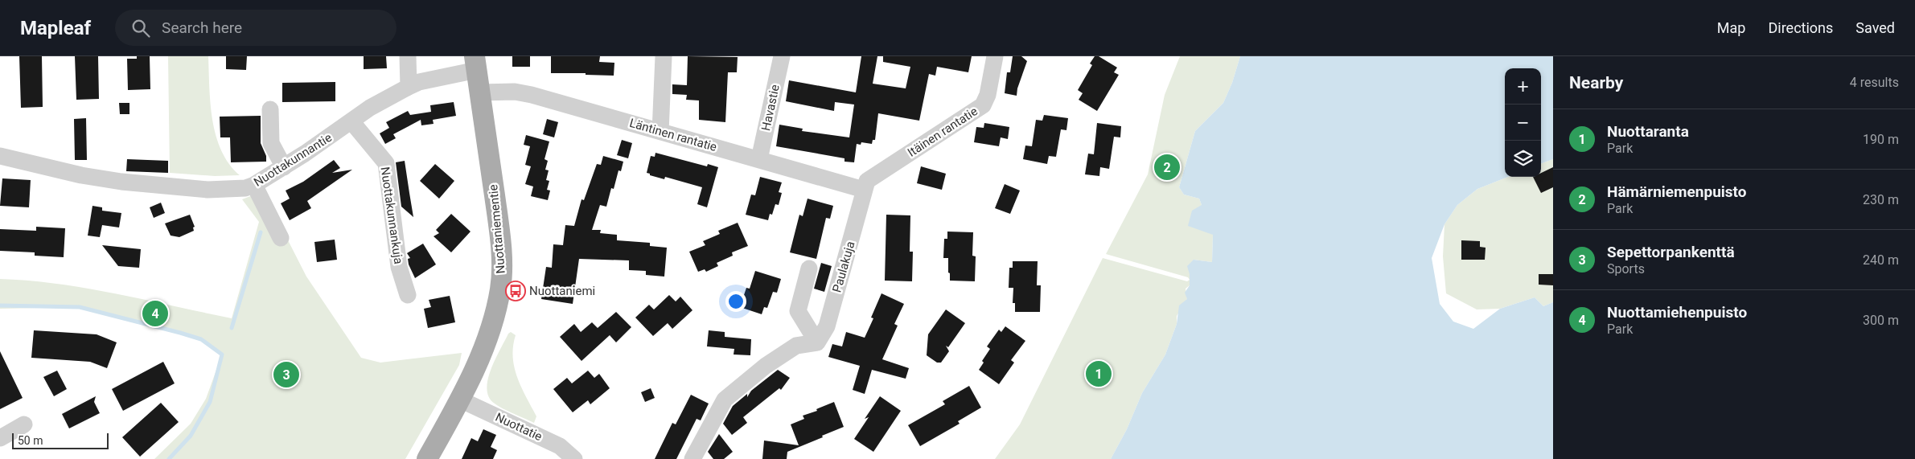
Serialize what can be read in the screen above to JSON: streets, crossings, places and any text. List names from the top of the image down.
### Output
{
  "streets": {
    "main road": ["Nuottaniementie"],
    "street": [
      "Havastie",
      "Itäinen rantatie",
      "Läntinen rantatie",
      "Nuottakunnantie",
      "Nuottakunnankuja",
      "Paulakuja",
      "Nuottatie"
    ]
  },
  "crossings": [
    ["Havastie", "Läntinen rantatie"],
    ["Itäinen rantatie", "Läntinen rantatie"],
    ["Itäinen rantatie", "Paulakuja"],
    ["Läntinen rantatie", "Nuottaniementie"],
    ["Läntinen rantatie", "Paulakuja"],
    ["Nuottakunnantie", "Nuottakunnankuja"],
    ["Nuottakunnantie", "Nuottaniementie"],
    ["Nuottaniementie", "Nuottatie"]
  ],
  "places": {
    "bus stop": ["Nuottaniemi"]
  },
  "scale_bar": "50 m",
  "page": {
    "header": "Mapleaf",
    "search": "Search here",
    "nav": ["Map", "Directions", "Saved"],
    "heading": ["Nearby", "4 results"],
    "map_buttons": ["+", "−"],
    "list": [
      {
        "mark": "1",
        "name": "Nuottaranta",
        "note": "Park",
        "value": "190 m"
      },
      {
        "mark": "2",
        "name": "Hämärniemenpuisto",
        "note": "Park",
        "value": "230 m"
      },
      {
        "mark": "3",
        "name": "Sepettorpankenttä",
        "note": "Sports",
        "value": "240 m"
      },
      {
        "mark": "4",
        "name": "Nuottamiehenpuisto",
        "note": "Park",
        "value": "300 m"
      }
    ],
    "pins": [
      "2",
      "4",
      "1",
      "3"
    ],
    "scale": "50 m"
  }
}
